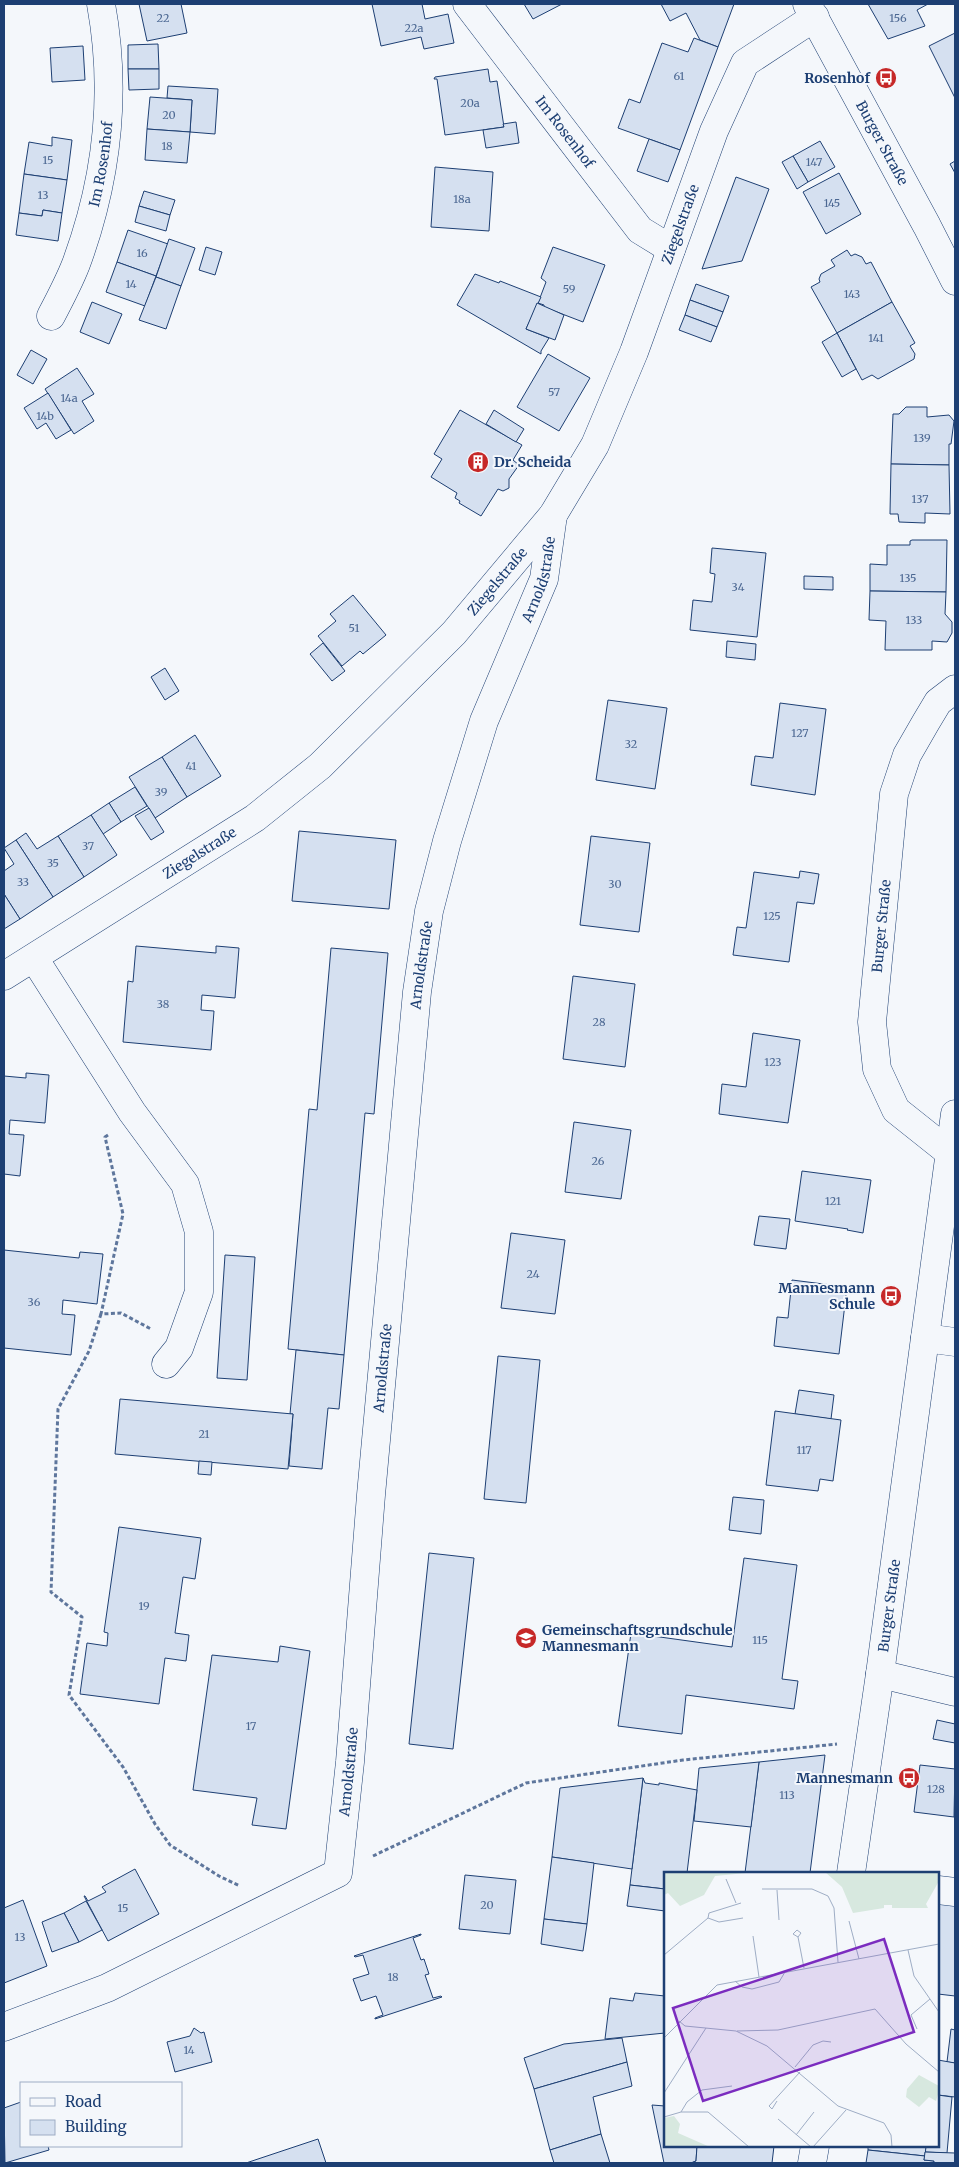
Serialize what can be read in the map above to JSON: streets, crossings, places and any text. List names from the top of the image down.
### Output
{
  "streets": {
    "street": [
      "Im Rosenhof",
      "Burger Straße",
      "Ziegelstraße",
      "Arnoldstraße"
    ]
  },
  "crossings": [
    ["Im Rosenhof", "Ziegelstraße"],
    ["Burger Straße", "Ziegelstraße"],
    ["Ziegelstraße", "Arnoldstraße"]
  ],
  "places": {
    "bus stop": ["Rosenhof", "Mannesmann Schule", "Mannesmann"],
    "building": ["Dr. Scheida"],
    "school or university": ["Gemeinschaftsgrundschule Mannesmann"]
  },
  "house_numbers": [
    "22",
    "156",
    "22a",
    "61",
    "20a",
    "20",
    "18",
    "15",
    "147",
    "13",
    "18a",
    "145",
    "16",
    "14",
    "59",
    "143",
    "141",
    "57",
    "14a",
    "14b",
    "139",
    "137",
    "135",
    "34",
    "133",
    "51",
    "127",
    "32",
    "41",
    "39",
    "37",
    "35",
    "33",
    "30",
    "125",
    "38",
    "28",
    "123",
    "26",
    "121",
    "24",
    "36",
    "21",
    "117",
    "19",
    "115",
    "17",
    "128",
    "113",
    "20",
    "15",
    "13",
    "18",
    "14"
  ],
  "legend": ["Road", "Building"]
}
